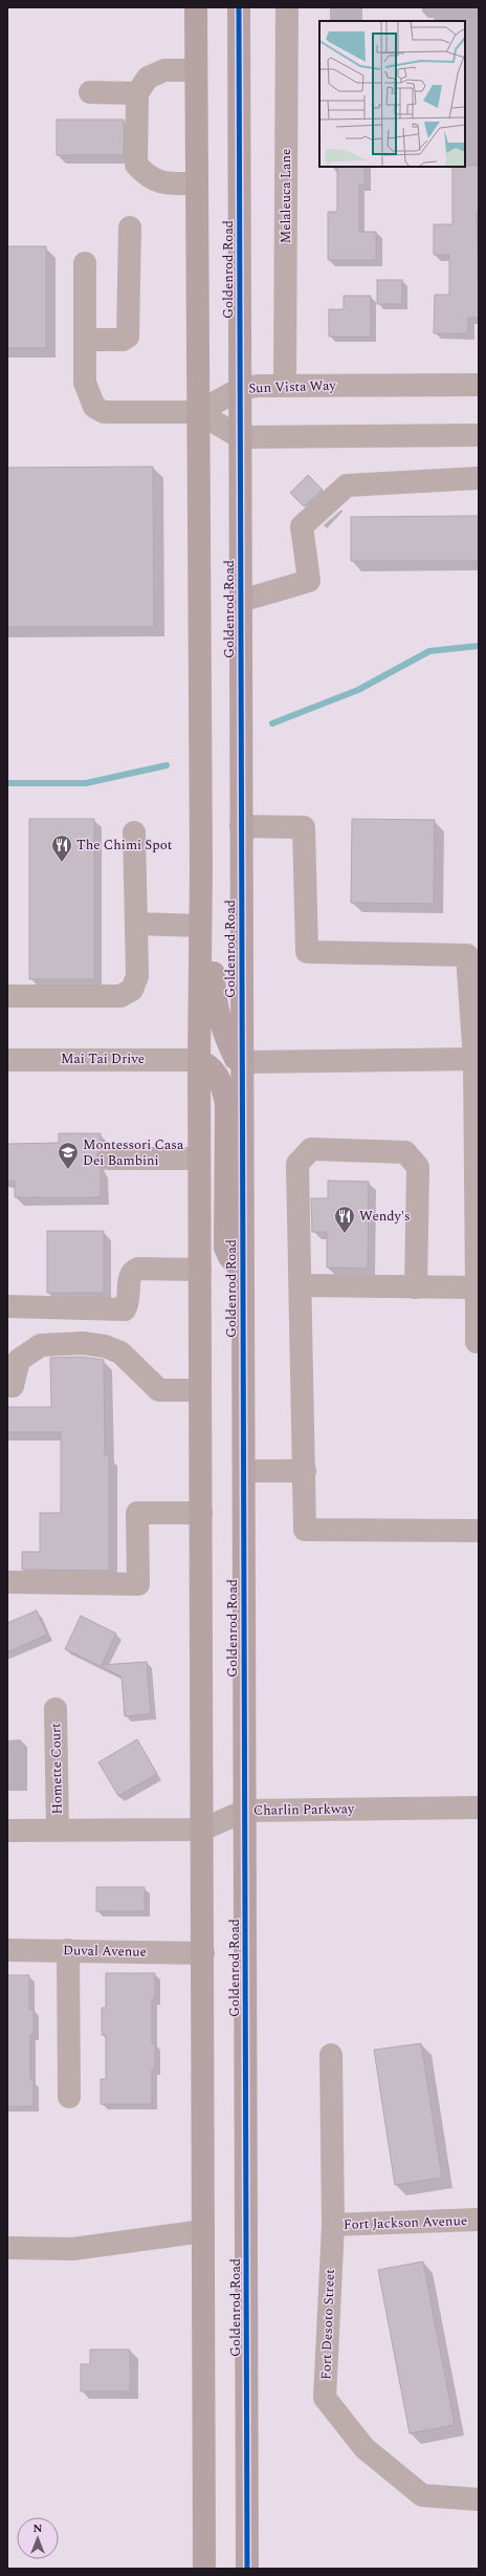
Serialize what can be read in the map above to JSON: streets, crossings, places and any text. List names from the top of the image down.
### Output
{
  "streets": {
    "main road": ["Goldenrod Road"],
    "street": [
      "Melaleuca Lane",
      "Sun Vista Way",
      "Mai Tai Drive",
      "Homette Court",
      "Charlin Parkway",
      "Duval Avenue",
      "Fort Jackson Avenue",
      "Fort Desoto Street"
    ]
  },
  "crossings": [
    ["Melaleuca Lane", "Sun Vista Way"],
    ["Goldenrod Road", "Sun Vista Way"],
    ["Goldenrod Road", "Charlin Parkway"],
    ["Homette Court", "Charlin Parkway"],
    ["Fort Jackson Avenue", "Fort Desoto Street"]
  ],
  "places": {
    "restaurant": ["The Chimi Spot", "Wendy's"],
    "school or university": ["Montessori Casa Dei Bambini"]
  },
  "north": "top"
}
